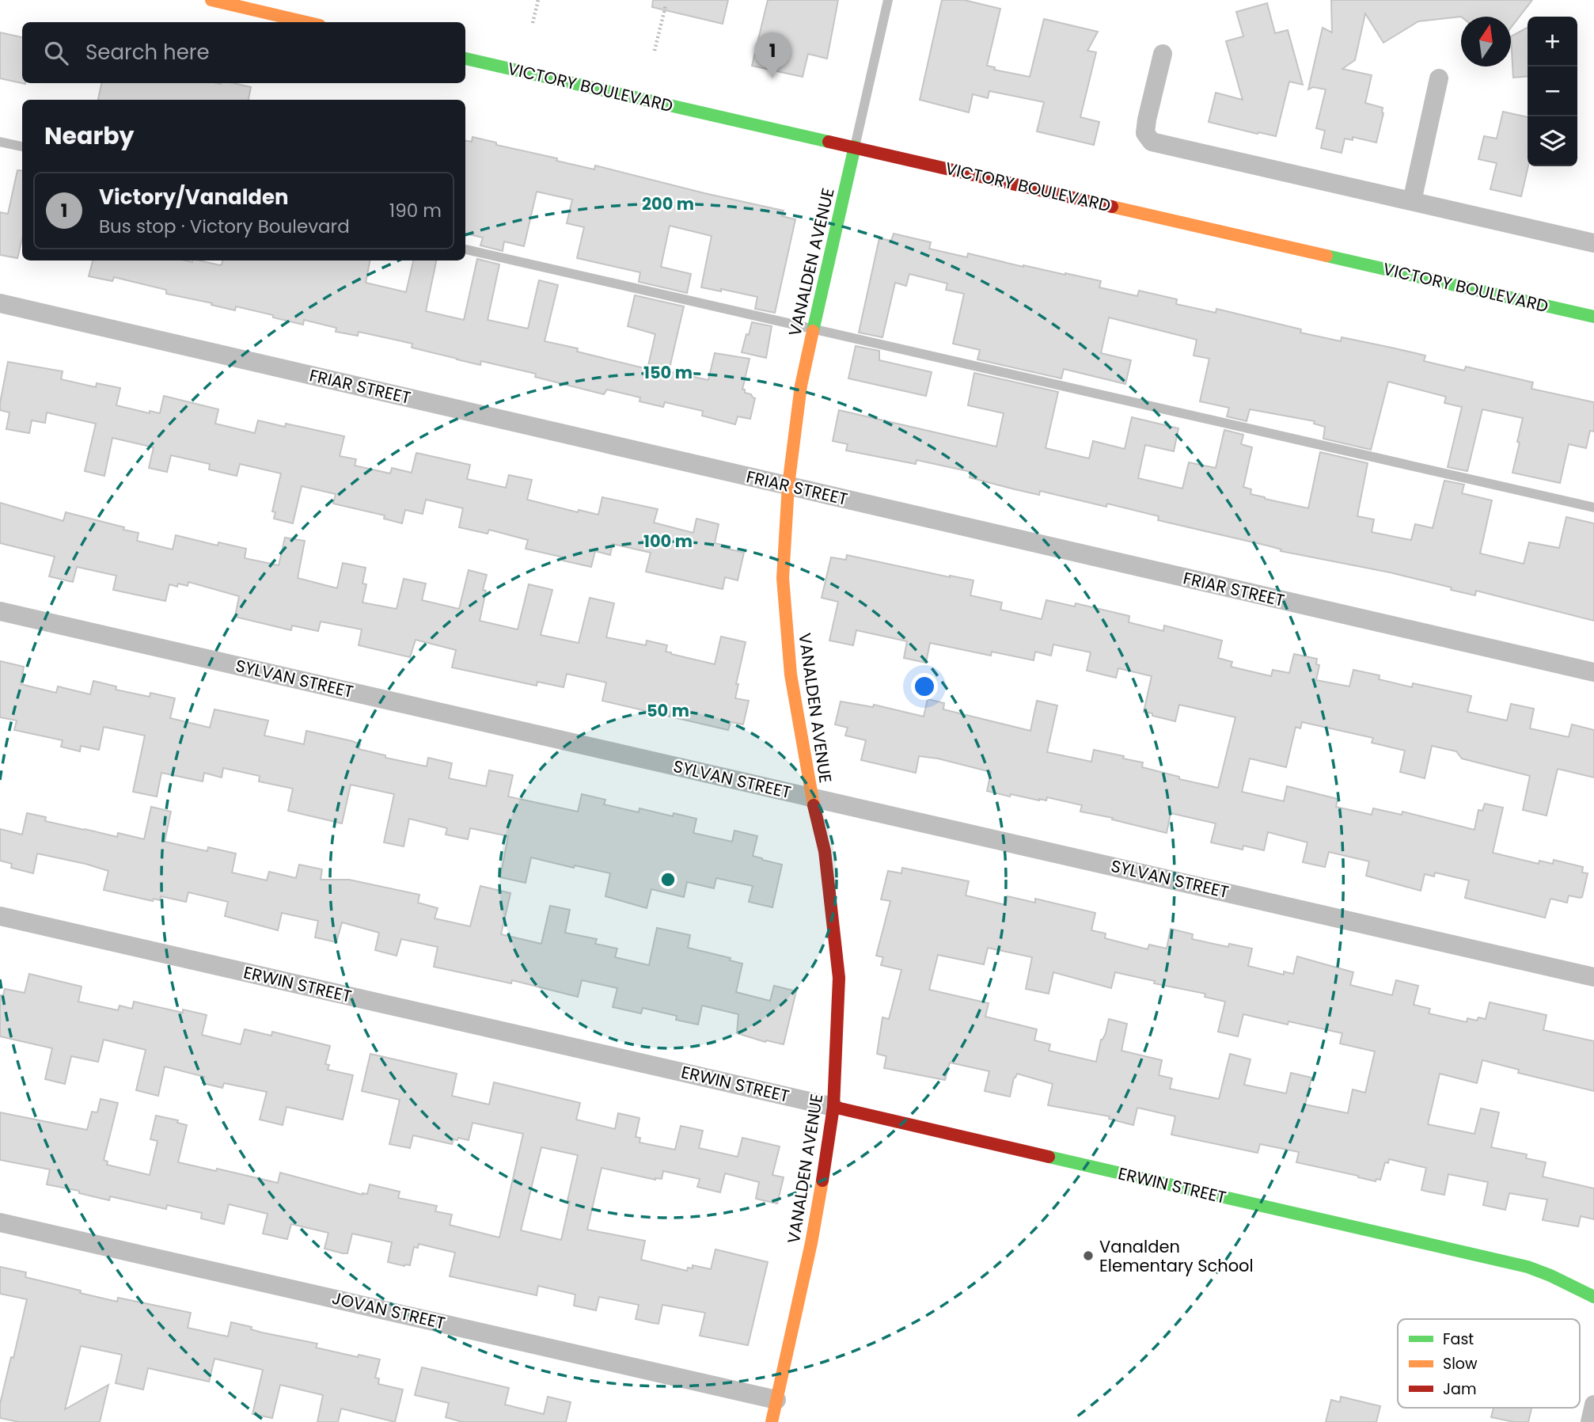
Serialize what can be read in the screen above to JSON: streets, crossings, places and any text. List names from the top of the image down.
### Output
{
  "streets": {
    "street": [
      "VICTORY BOULEVARD",
      "VANALDEN AVENUE",
      "FRIAR STREET",
      "SYLVAN STREET",
      "ERWIN STREET",
      "JOVAN STREET"
    ]
  },
  "crossings": [
    ["VICTORY BOULEVARD", "VANALDEN AVENUE"],
    ["VANALDEN AVENUE", "FRIAR STREET"],
    ["VANALDEN AVENUE", "SYLVAN STREET"],
    ["VANALDEN AVENUE", "ERWIN STREET"],
    ["VANALDEN AVENUE", "JOVAN STREET"]
  ],
  "places": ["Vanalden Elementary School"],
  "legend": ["Fast", "Slow", "Jam"],
  "north": "top",
  "page": {
    "map_buttons": ["+", "−"],
    "search": "Search here",
    "pins": "1",
    "heading": "Nearby",
    "list": [
      {
        "mark": "1",
        "name": "Victory/Vanalden",
        "note": "Bus stop · Victory Boulevard",
        "value": "190 m"
      }
    ]
  },
  "rings": [
    "200 m",
    "150 m",
    "100 m",
    "50 m"
  ]
}
